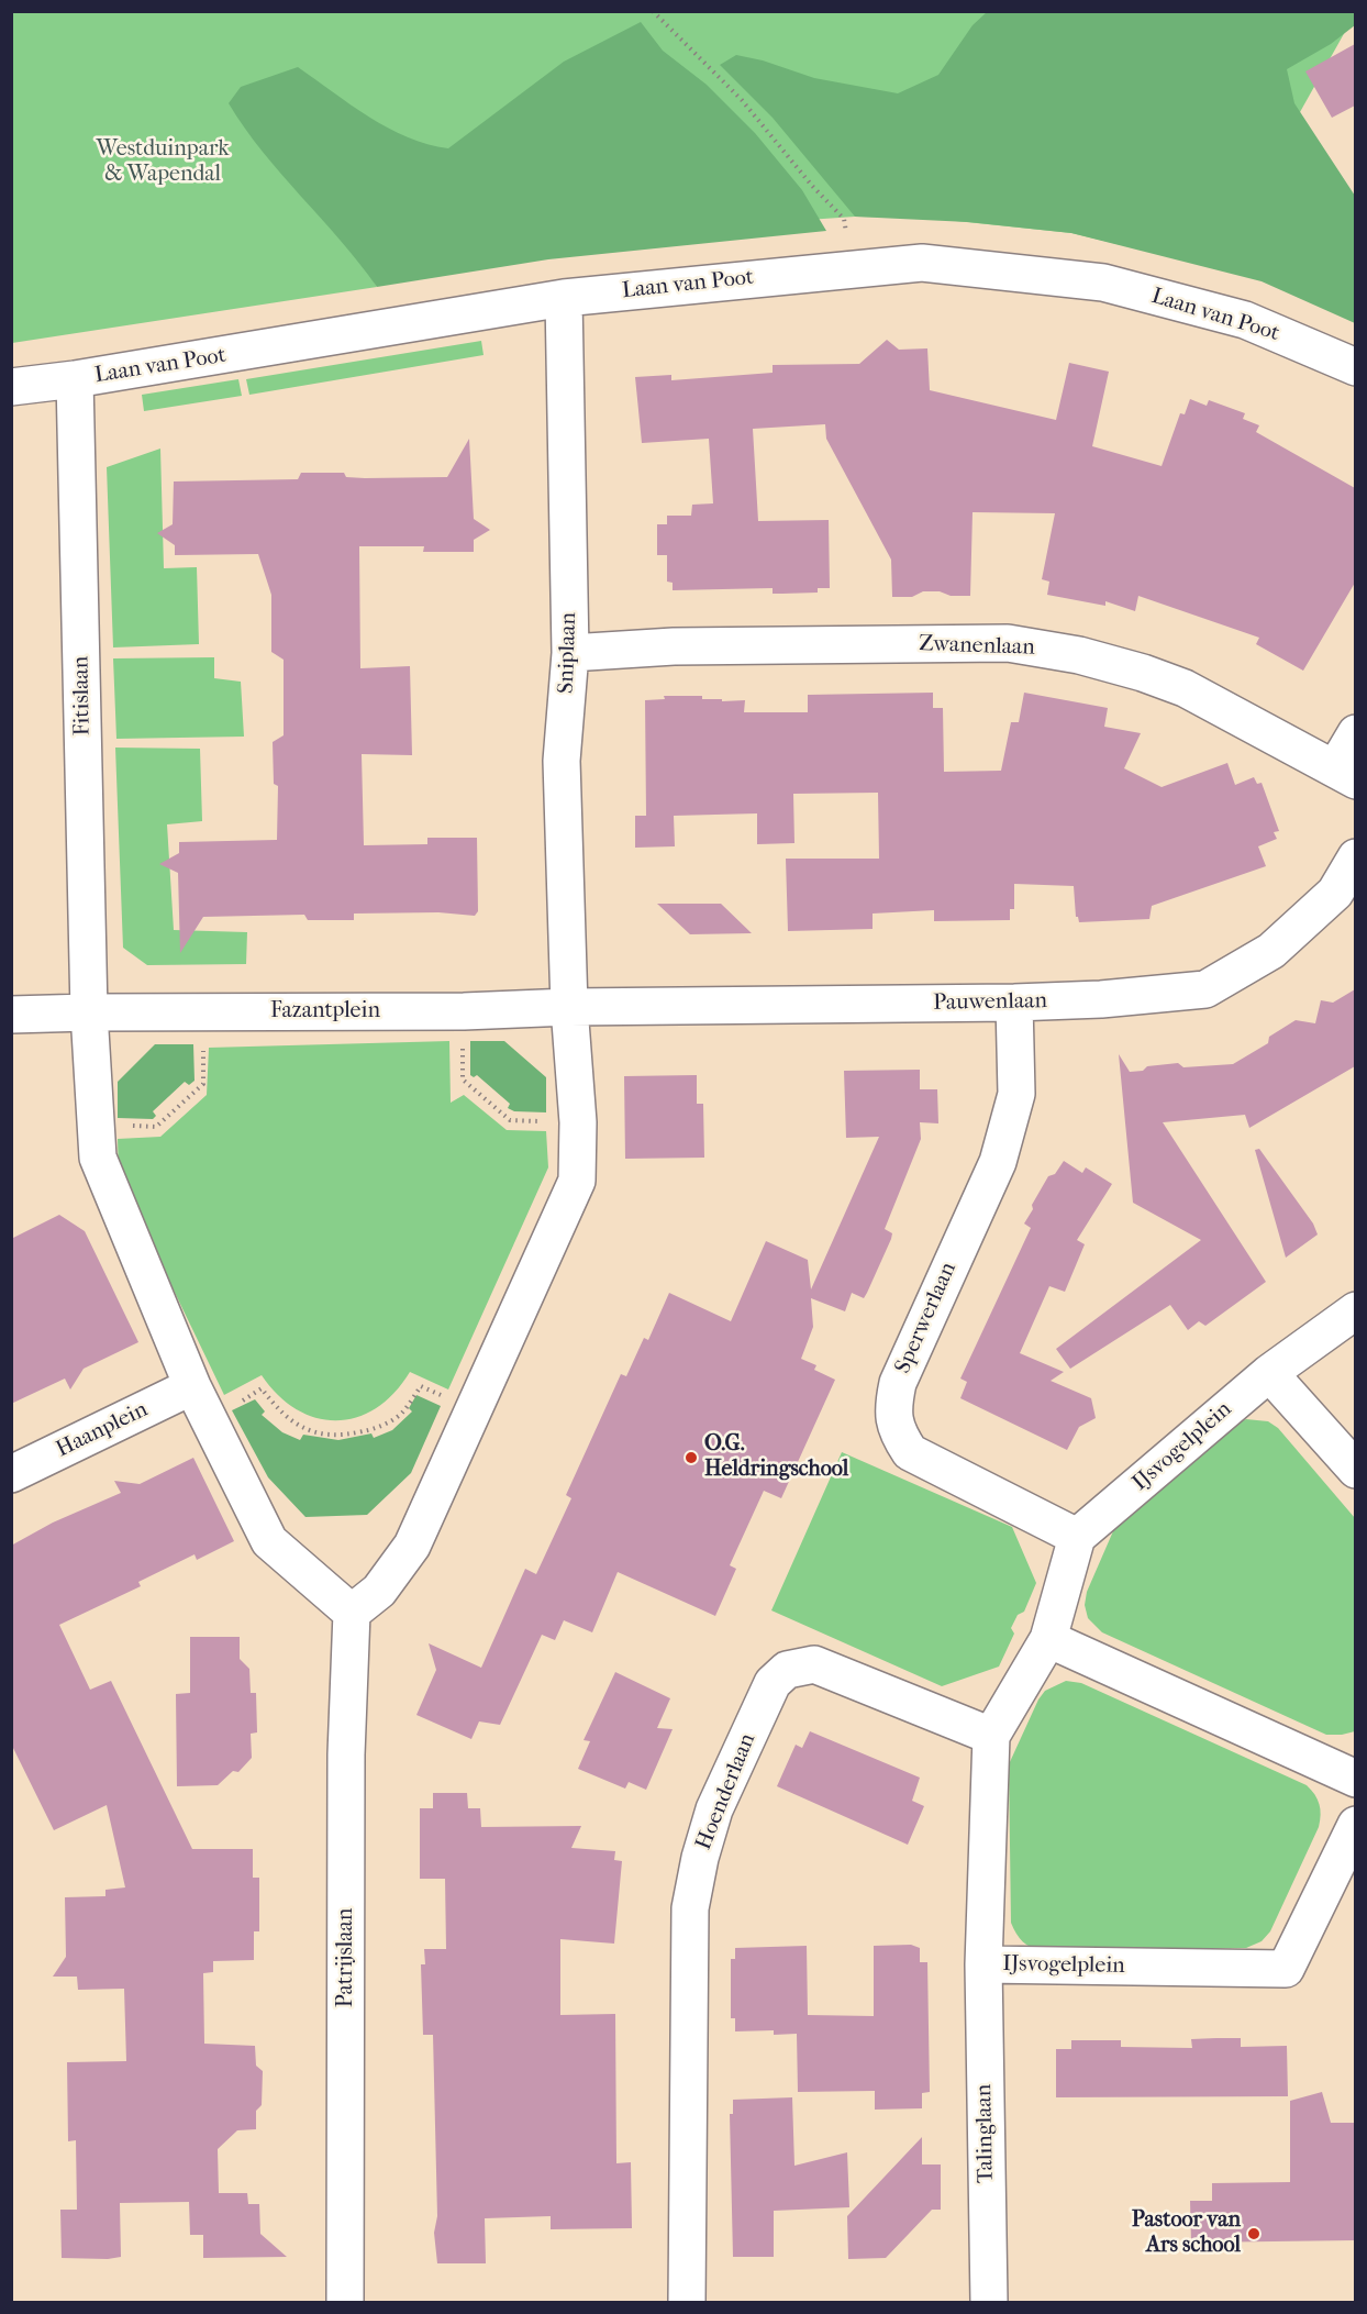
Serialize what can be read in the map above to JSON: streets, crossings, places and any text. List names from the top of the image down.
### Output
{
  "streets": {
    "street": [
      "Laan van Poot",
      "Zwanenlaan",
      "Sniplaan",
      "Fitislaan",
      "Pauwenlaan",
      "Fazantplein",
      "Sperwerlaan",
      "Haanplein",
      "IJsvogelplein",
      "Hoenderlaan",
      "Patrijslaan",
      "Talinglaan"
    ]
  },
  "crossings": [
    ["Laan van Poot", "Sniplaan"],
    ["Laan van Poot", "Fitislaan"],
    ["Zwanenlaan", "Sniplaan"],
    ["Sniplaan", "Pauwenlaan"],
    ["Sniplaan", "Fazantplein"],
    ["Fitislaan", "Fazantplein"],
    ["Pauwenlaan", "Fazantplein"],
    ["Pauwenlaan", "Sperwerlaan"],
    ["Sperwerlaan", "IJsvogelplein"],
    ["IJsvogelplein", "Hoenderlaan"],
    ["IJsvogelplein", "Talinglaan"]
  ],
  "parks": ["Westduinpark & Wapendal"],
  "places": ["O.G. Heldringschool", "Pastoor van Ars school"]
}
